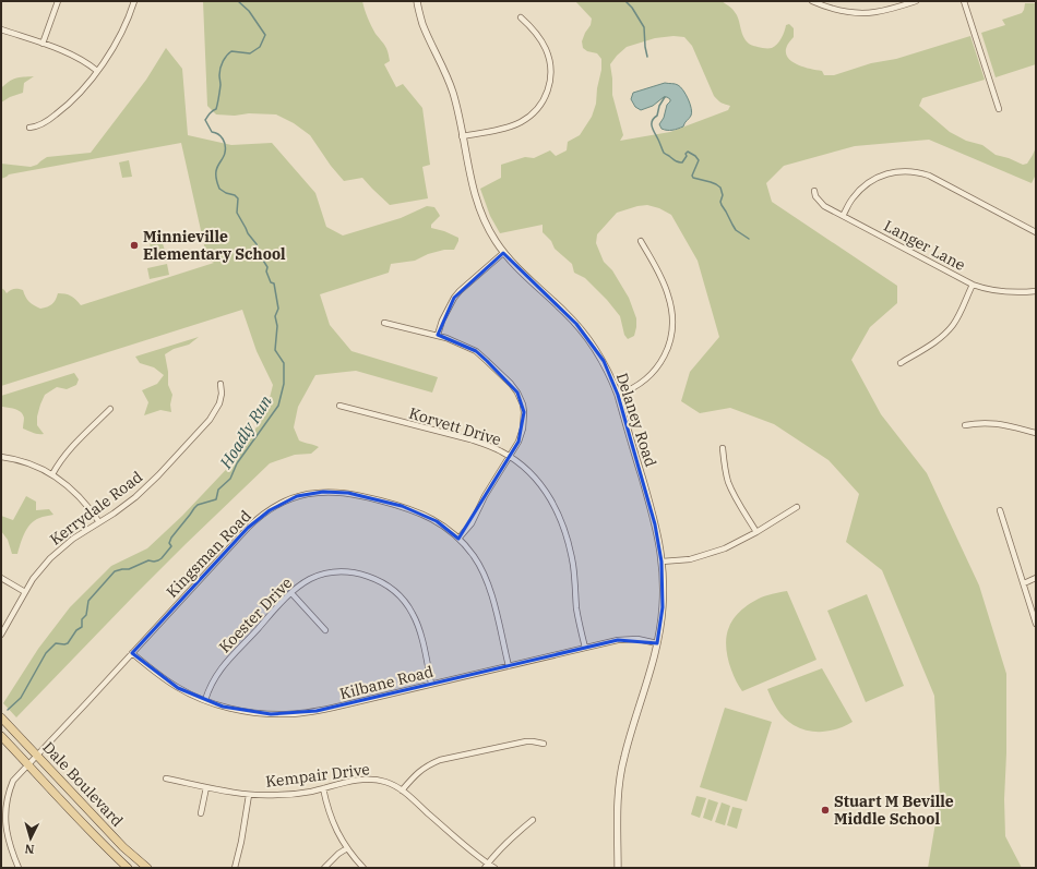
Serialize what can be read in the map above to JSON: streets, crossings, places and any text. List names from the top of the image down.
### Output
{
  "streets": {
    "main road": ["Dale Boulevard"],
    "street": [
      "Langer Lane",
      "Delaney Road",
      "Korvett Drive",
      "Kerrydale Road",
      "Kingsman Road",
      "Koester Drive",
      "Kilbane Road",
      "Kempair Drive"
    ]
  },
  "crossings": [
    ["Delaney Road", "Kilbane Road"],
    ["Korvett Drive", "Kilbane Road"],
    ["Kingsman Road", "Kilbane Road"],
    ["Kingsman Road", "Dale Boulevard"],
    ["Koester Drive", "Kilbane Road"]
  ],
  "water": ["Hoadly Run"],
  "places": ["Minnieville Elementary School", "Stuart M Beville Middle School"],
  "north": "bottom"
}
